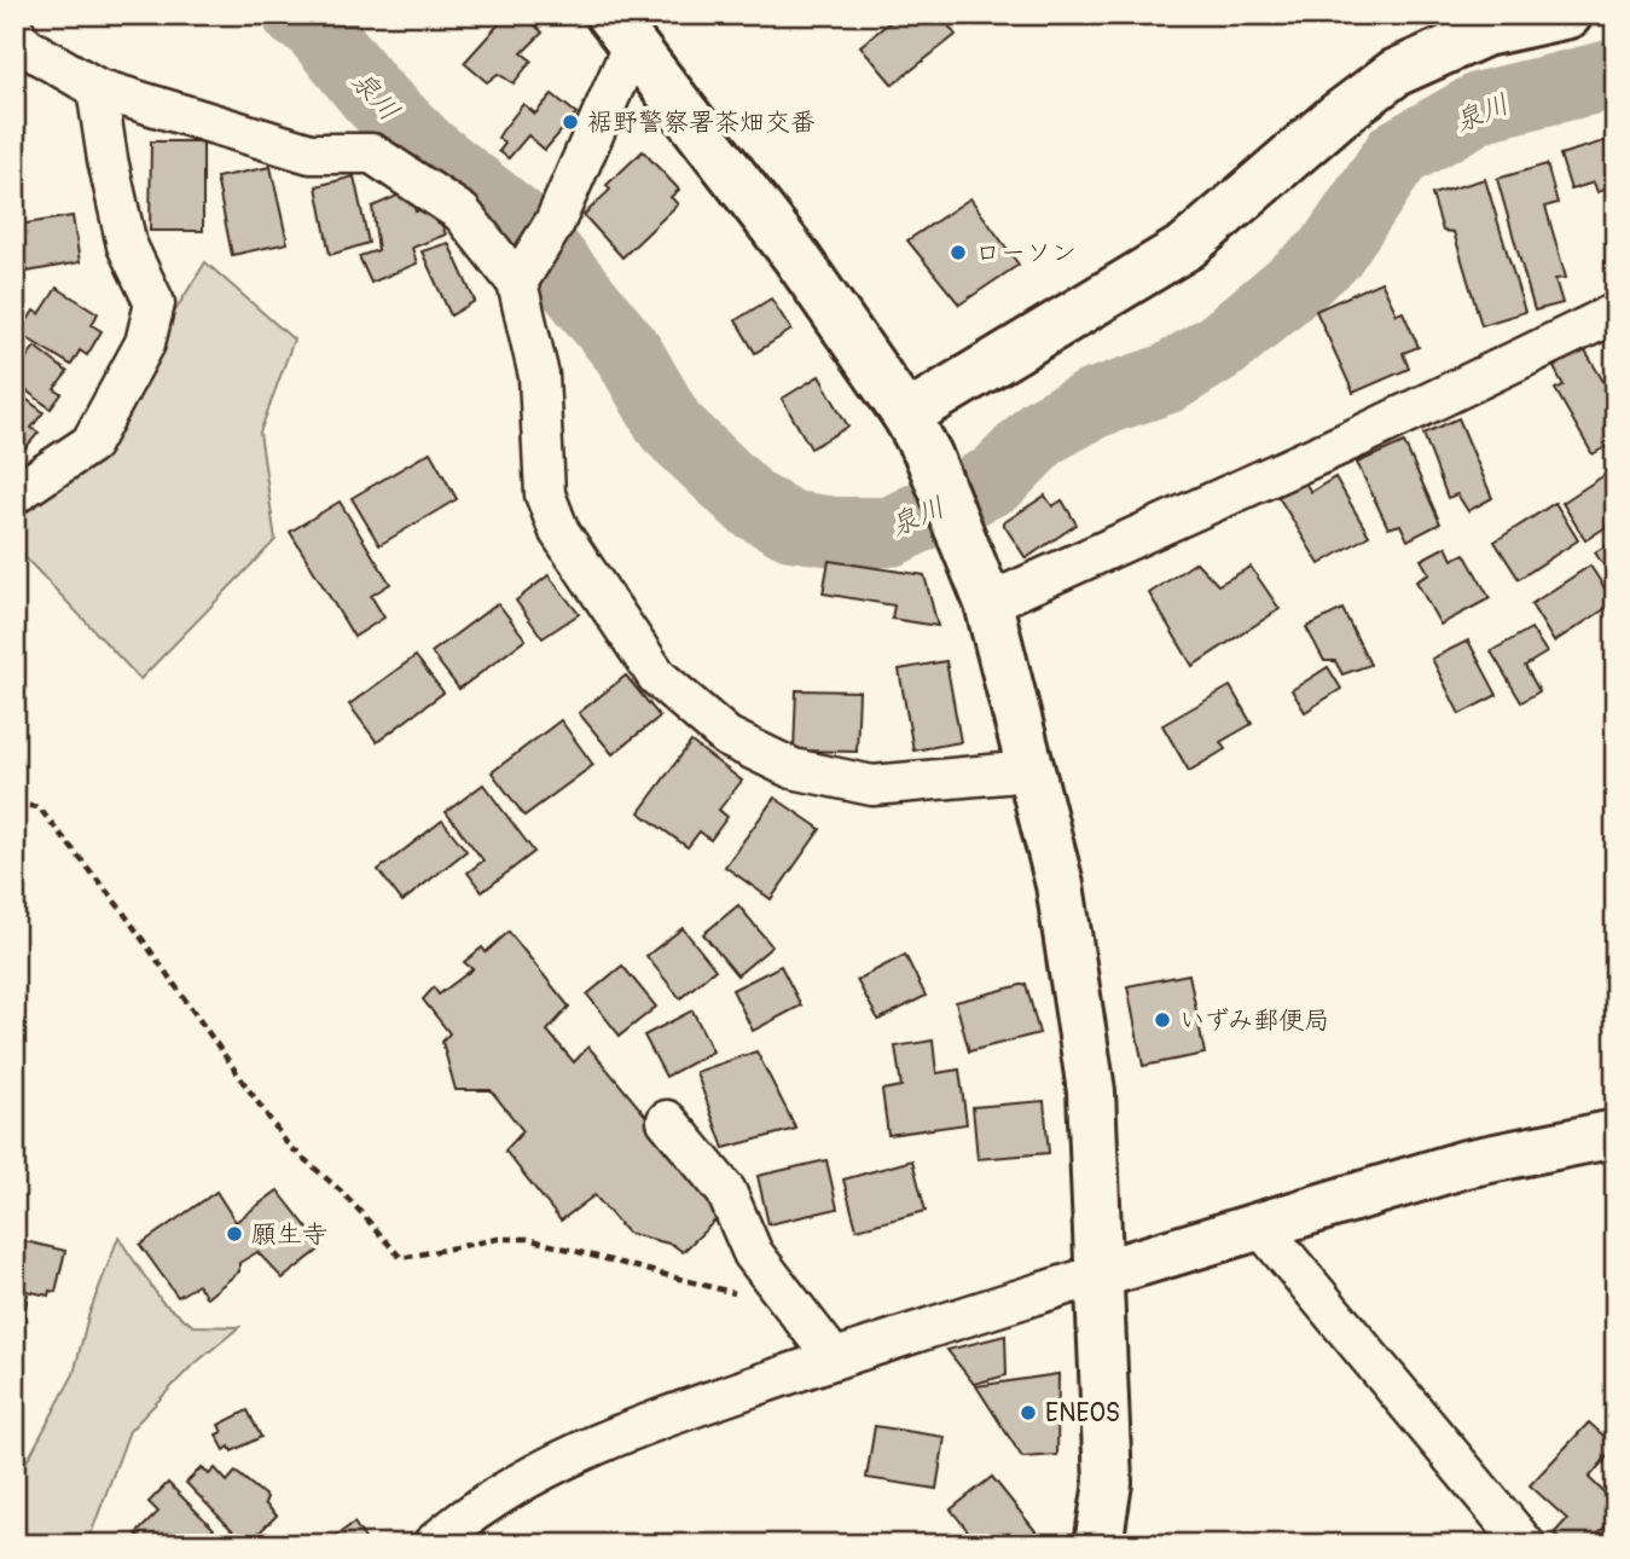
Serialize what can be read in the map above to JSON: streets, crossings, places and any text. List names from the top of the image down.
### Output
{
  "water": ["泉川"],
  "places": [
    "裾野警察署茶畑交番",
    "ローソン",
    "いずみ郵便局",
    "願生寺",
    "ENEOS"
  ]
}
